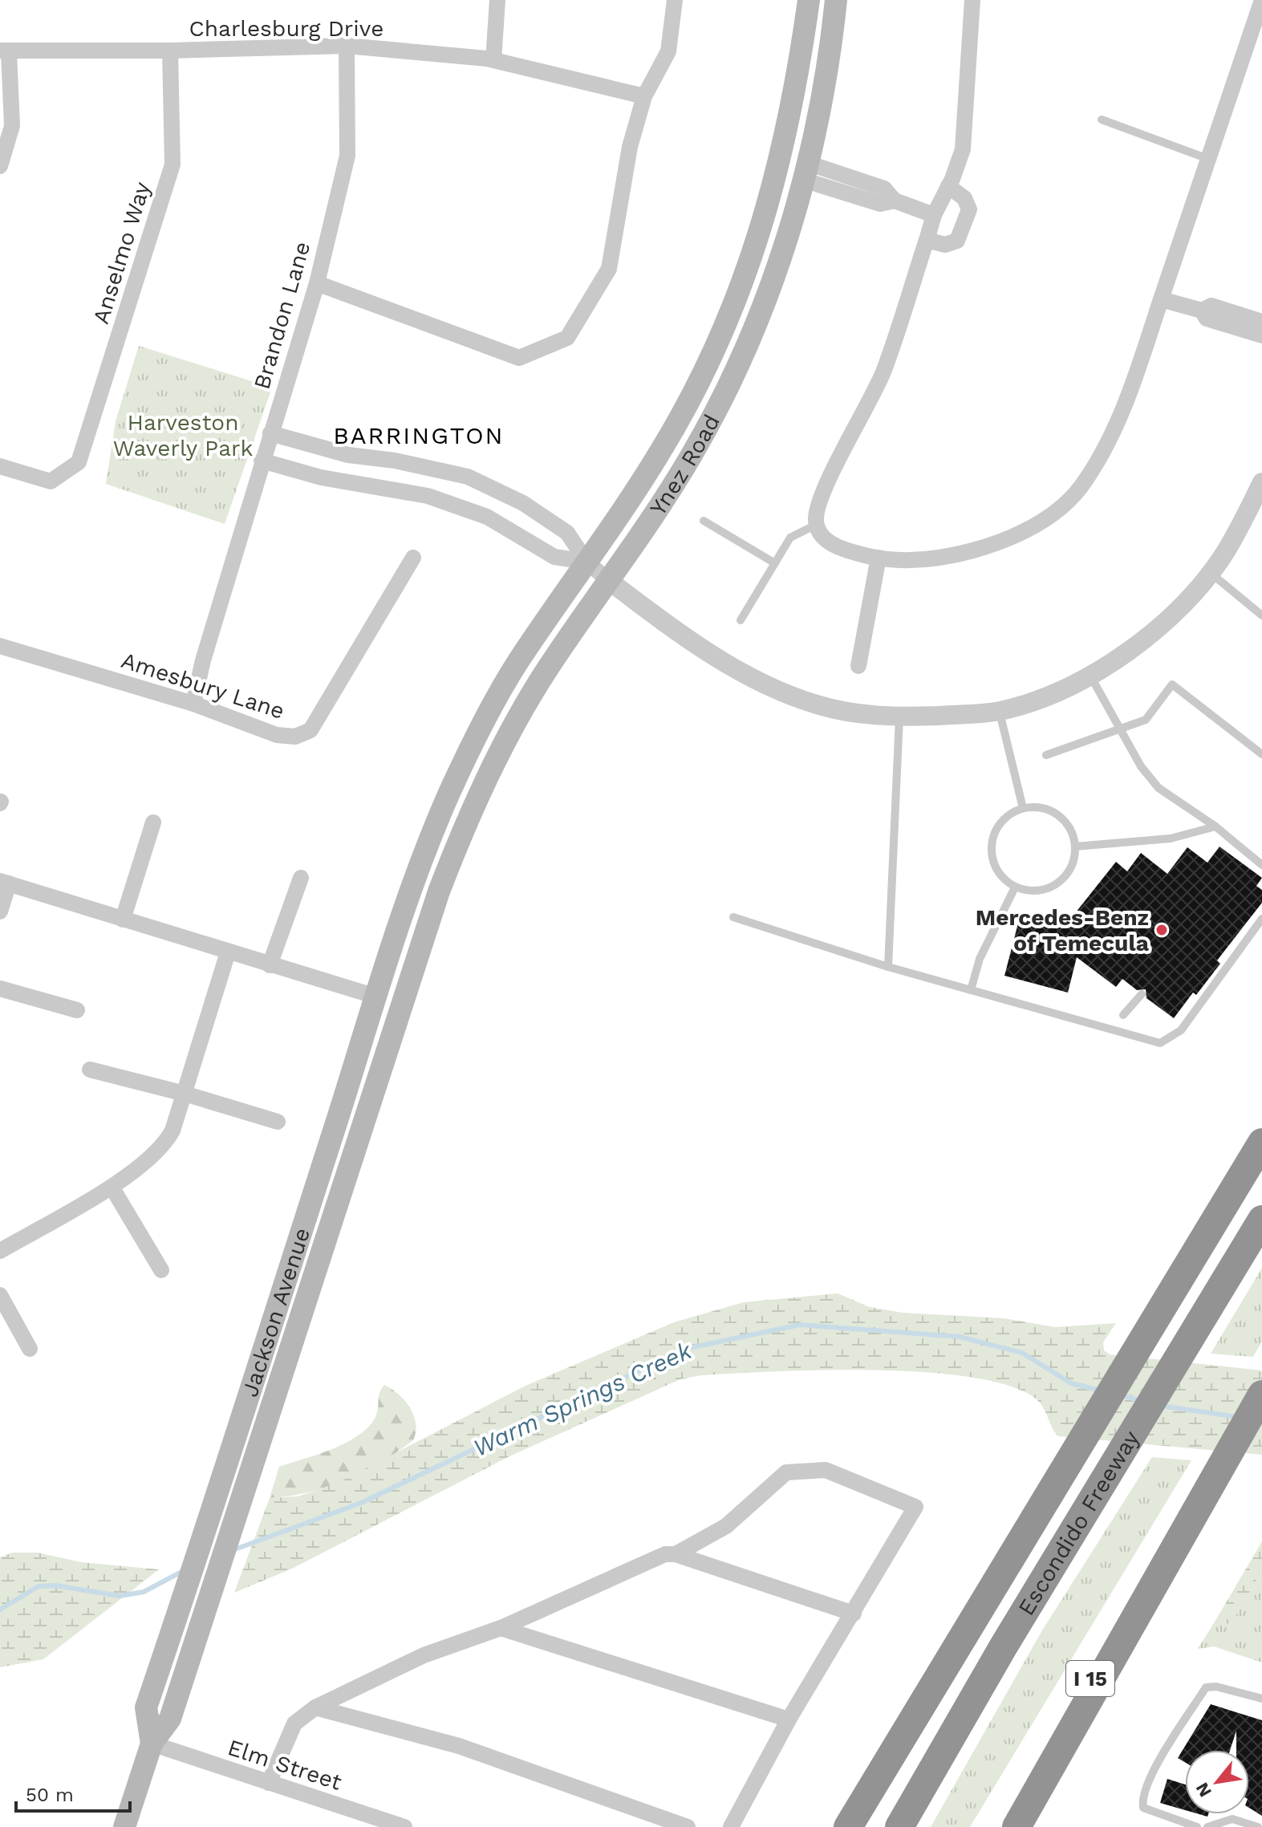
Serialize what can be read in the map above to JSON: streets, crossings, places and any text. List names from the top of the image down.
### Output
{
  "streets": {
    "highway": ["Escondido Freeway", "I 15"],
    "main road": ["Ynez Road", "Jackson Avenue"],
    "street": [
      "Charlesburg Drive",
      "Anselmo Way",
      "Brandon Lane",
      "Amesbury Lane",
      "Elm Street"
    ]
  },
  "crossings": [
    ["Charlesburg Drive", "Anselmo Way"],
    ["Charlesburg Drive", "Brandon Lane"],
    ["Brandon Lane", "Amesbury Lane"],
    ["Ynez Road", "Jackson Avenue"],
    ["Jackson Avenue", "Elm Street"]
  ],
  "districts": ["BARRINGTON"],
  "water": ["Warm Springs Creek"],
  "parks": ["Harveston Waverly Park"],
  "places": ["Mercedes-Benz of Temecula"],
  "scale_bar": "50 m",
  "north": "bottom left"
}
